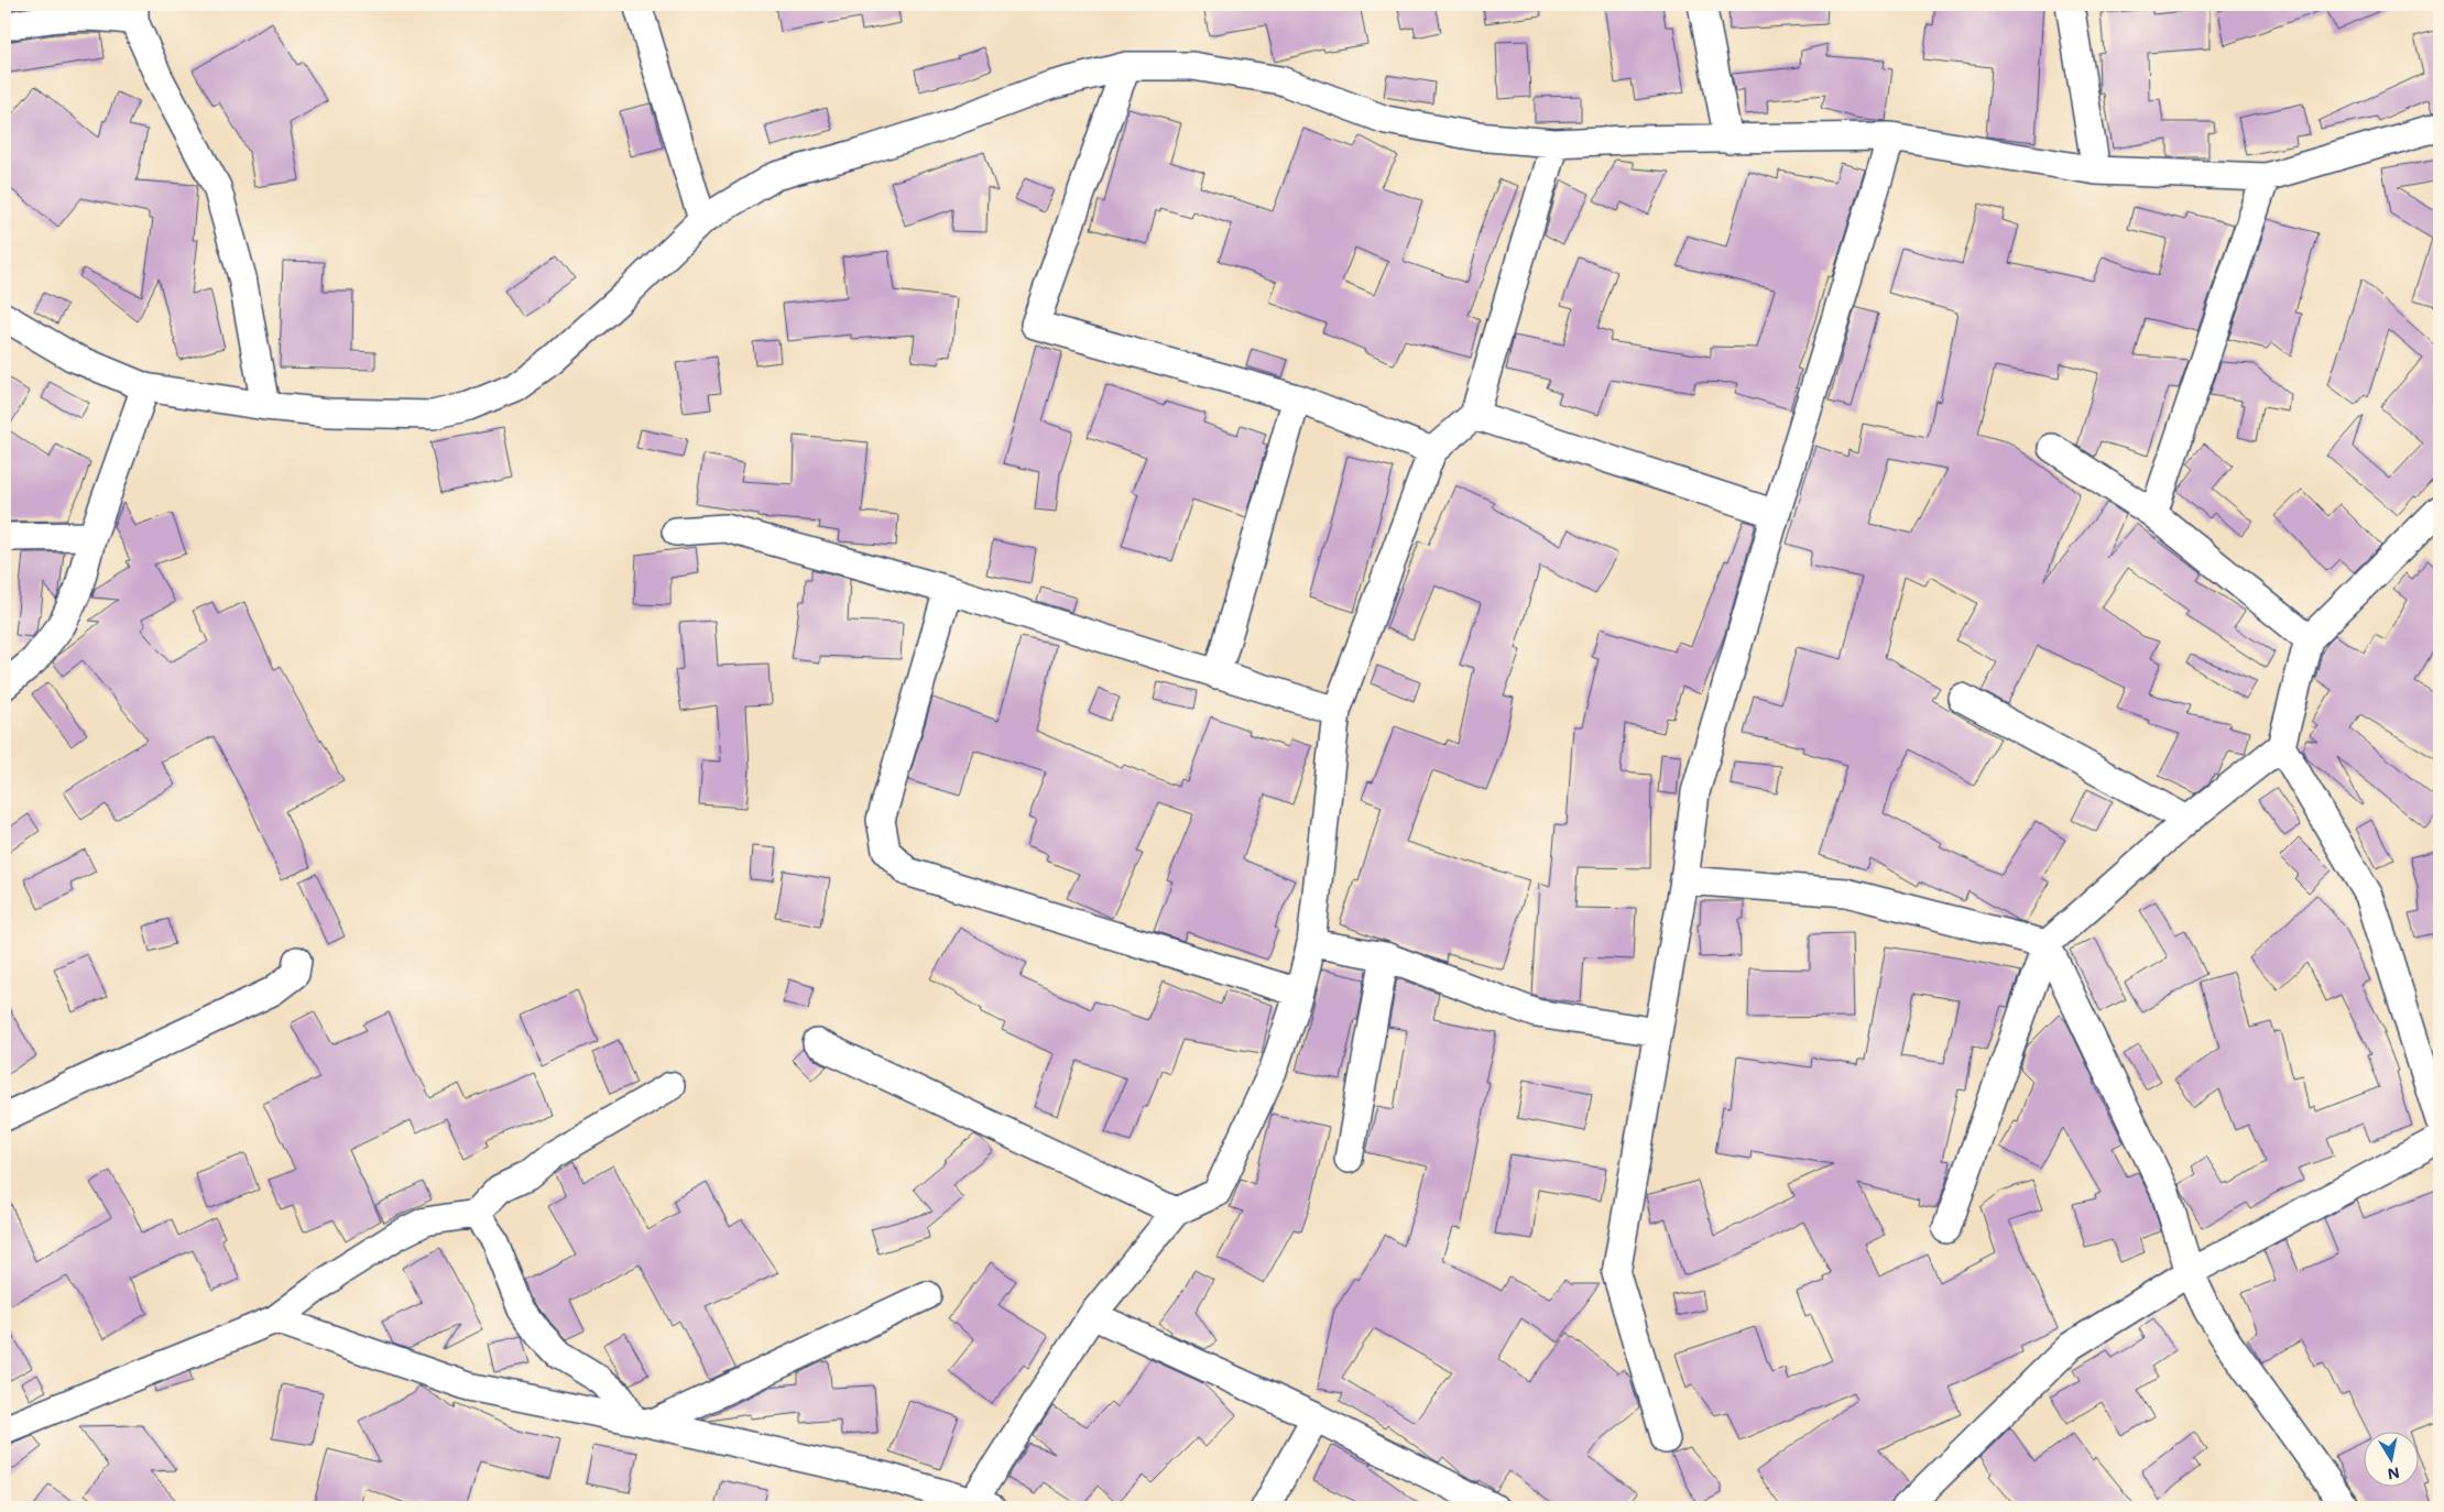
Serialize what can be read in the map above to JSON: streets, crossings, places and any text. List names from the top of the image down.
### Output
{
  "north": "bottom"
}
